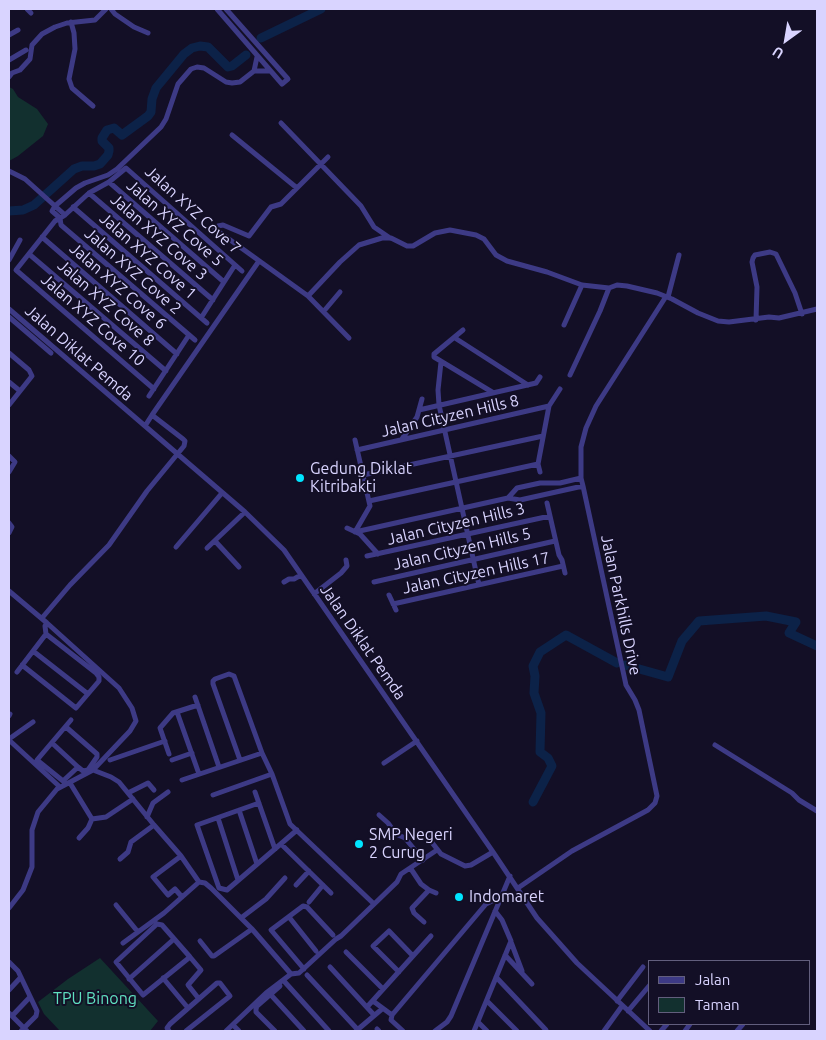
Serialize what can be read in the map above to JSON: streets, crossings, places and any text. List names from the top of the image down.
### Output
{
  "streets": {
    "street": [
      "Jalan XYZ Cove 7",
      "Jalan XYZ Cove 5",
      "Jalan XYZ Cove 3",
      "Jalan XYZ Cove 1",
      "Jalan XYZ Cove 2",
      "Jalan XYZ Cove 6",
      "Jalan XYZ Cove 8",
      "Jalan XYZ Cove 10",
      "Jalan Diklat Pemda",
      "Jalan Cityzen Hills 8",
      "Jalan Cityzen Hills 3",
      "Jalan Cityzen Hills 5",
      "Jalan Cityzen Hills 17",
      "Jalan Parkhills Drive"
    ]
  },
  "crossings": [
    ["Jalan XYZ Cove 7", "Jalan XYZ Cove 5"],
    ["Jalan XYZ Cove 8", "Jalan XYZ Cove 10"],
    ["Jalan Diklat Pemda", "Jalan Parkhills Drive"],
    ["Jalan Cityzen Hills 3", "Jalan Cityzen Hills 17"],
    ["Jalan Cityzen Hills 5", "Jalan Cityzen Hills 17"]
  ],
  "parks": ["TPU Binong"],
  "places": ["Gedung Diklat Kitribakti", "SMP Negeri 2 Curug", "Indomaret"],
  "legend": ["Jalan", "Taman"],
  "north": "bottom left"
}
